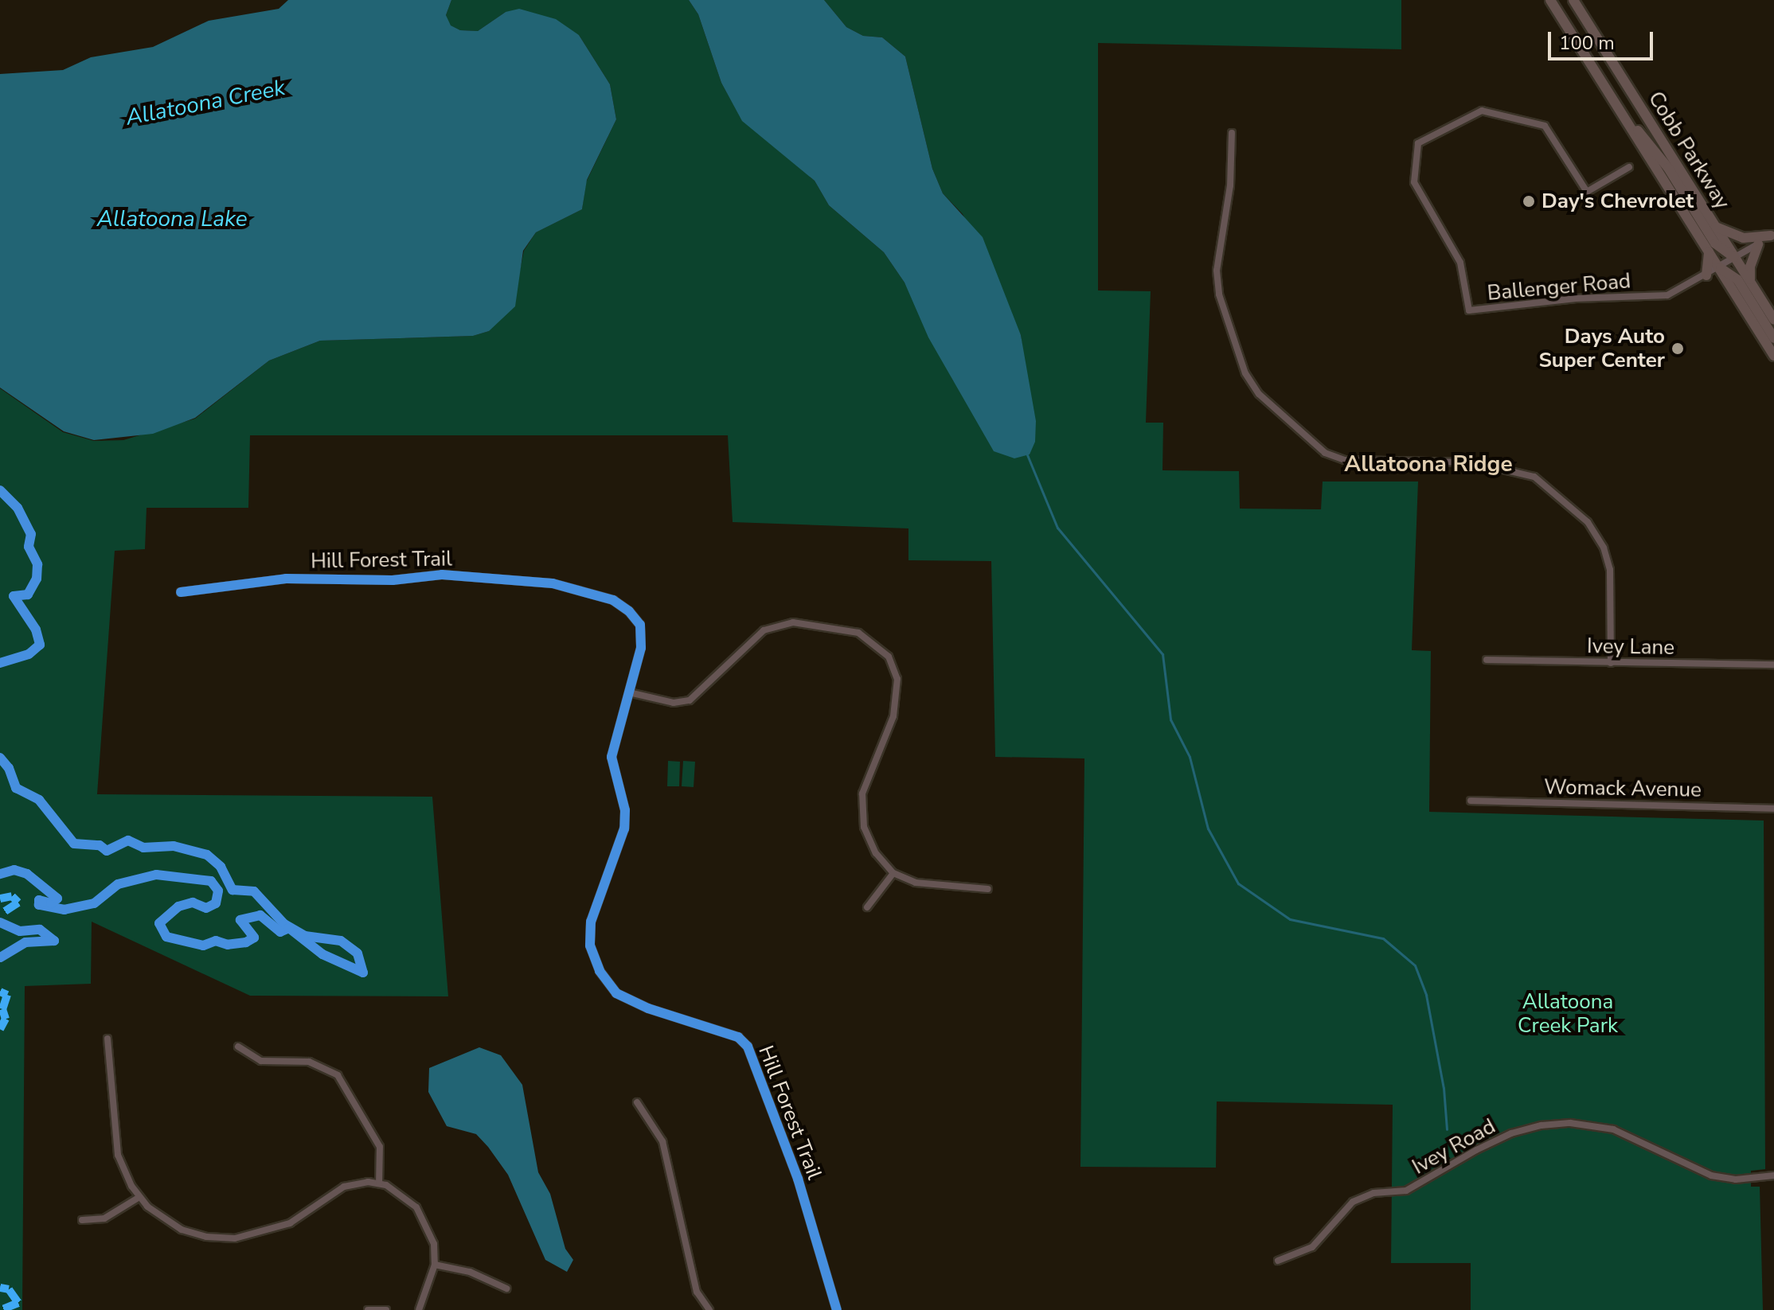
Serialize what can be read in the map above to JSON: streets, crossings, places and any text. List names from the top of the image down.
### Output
{
  "streets": {
    "main road": ["Cobb Parkway"],
    "street": [
      "Ballenger Road",
      "Hill Forest Trail",
      "Ivey Lane",
      "Womack Avenue",
      "Ivey Road"
    ]
  },
  "crossings": [
    ["Cobb Parkway", "Ballenger Road"]
  ],
  "districts": ["Allatoona Ridge"],
  "water": ["Allatoona Creek", "Allatoona Lake"],
  "parks": ["Allatoona Creek Park"],
  "places": ["Day's Chevrolet", "Days Auto Super Center"],
  "scale_bar": "100 m"
}
